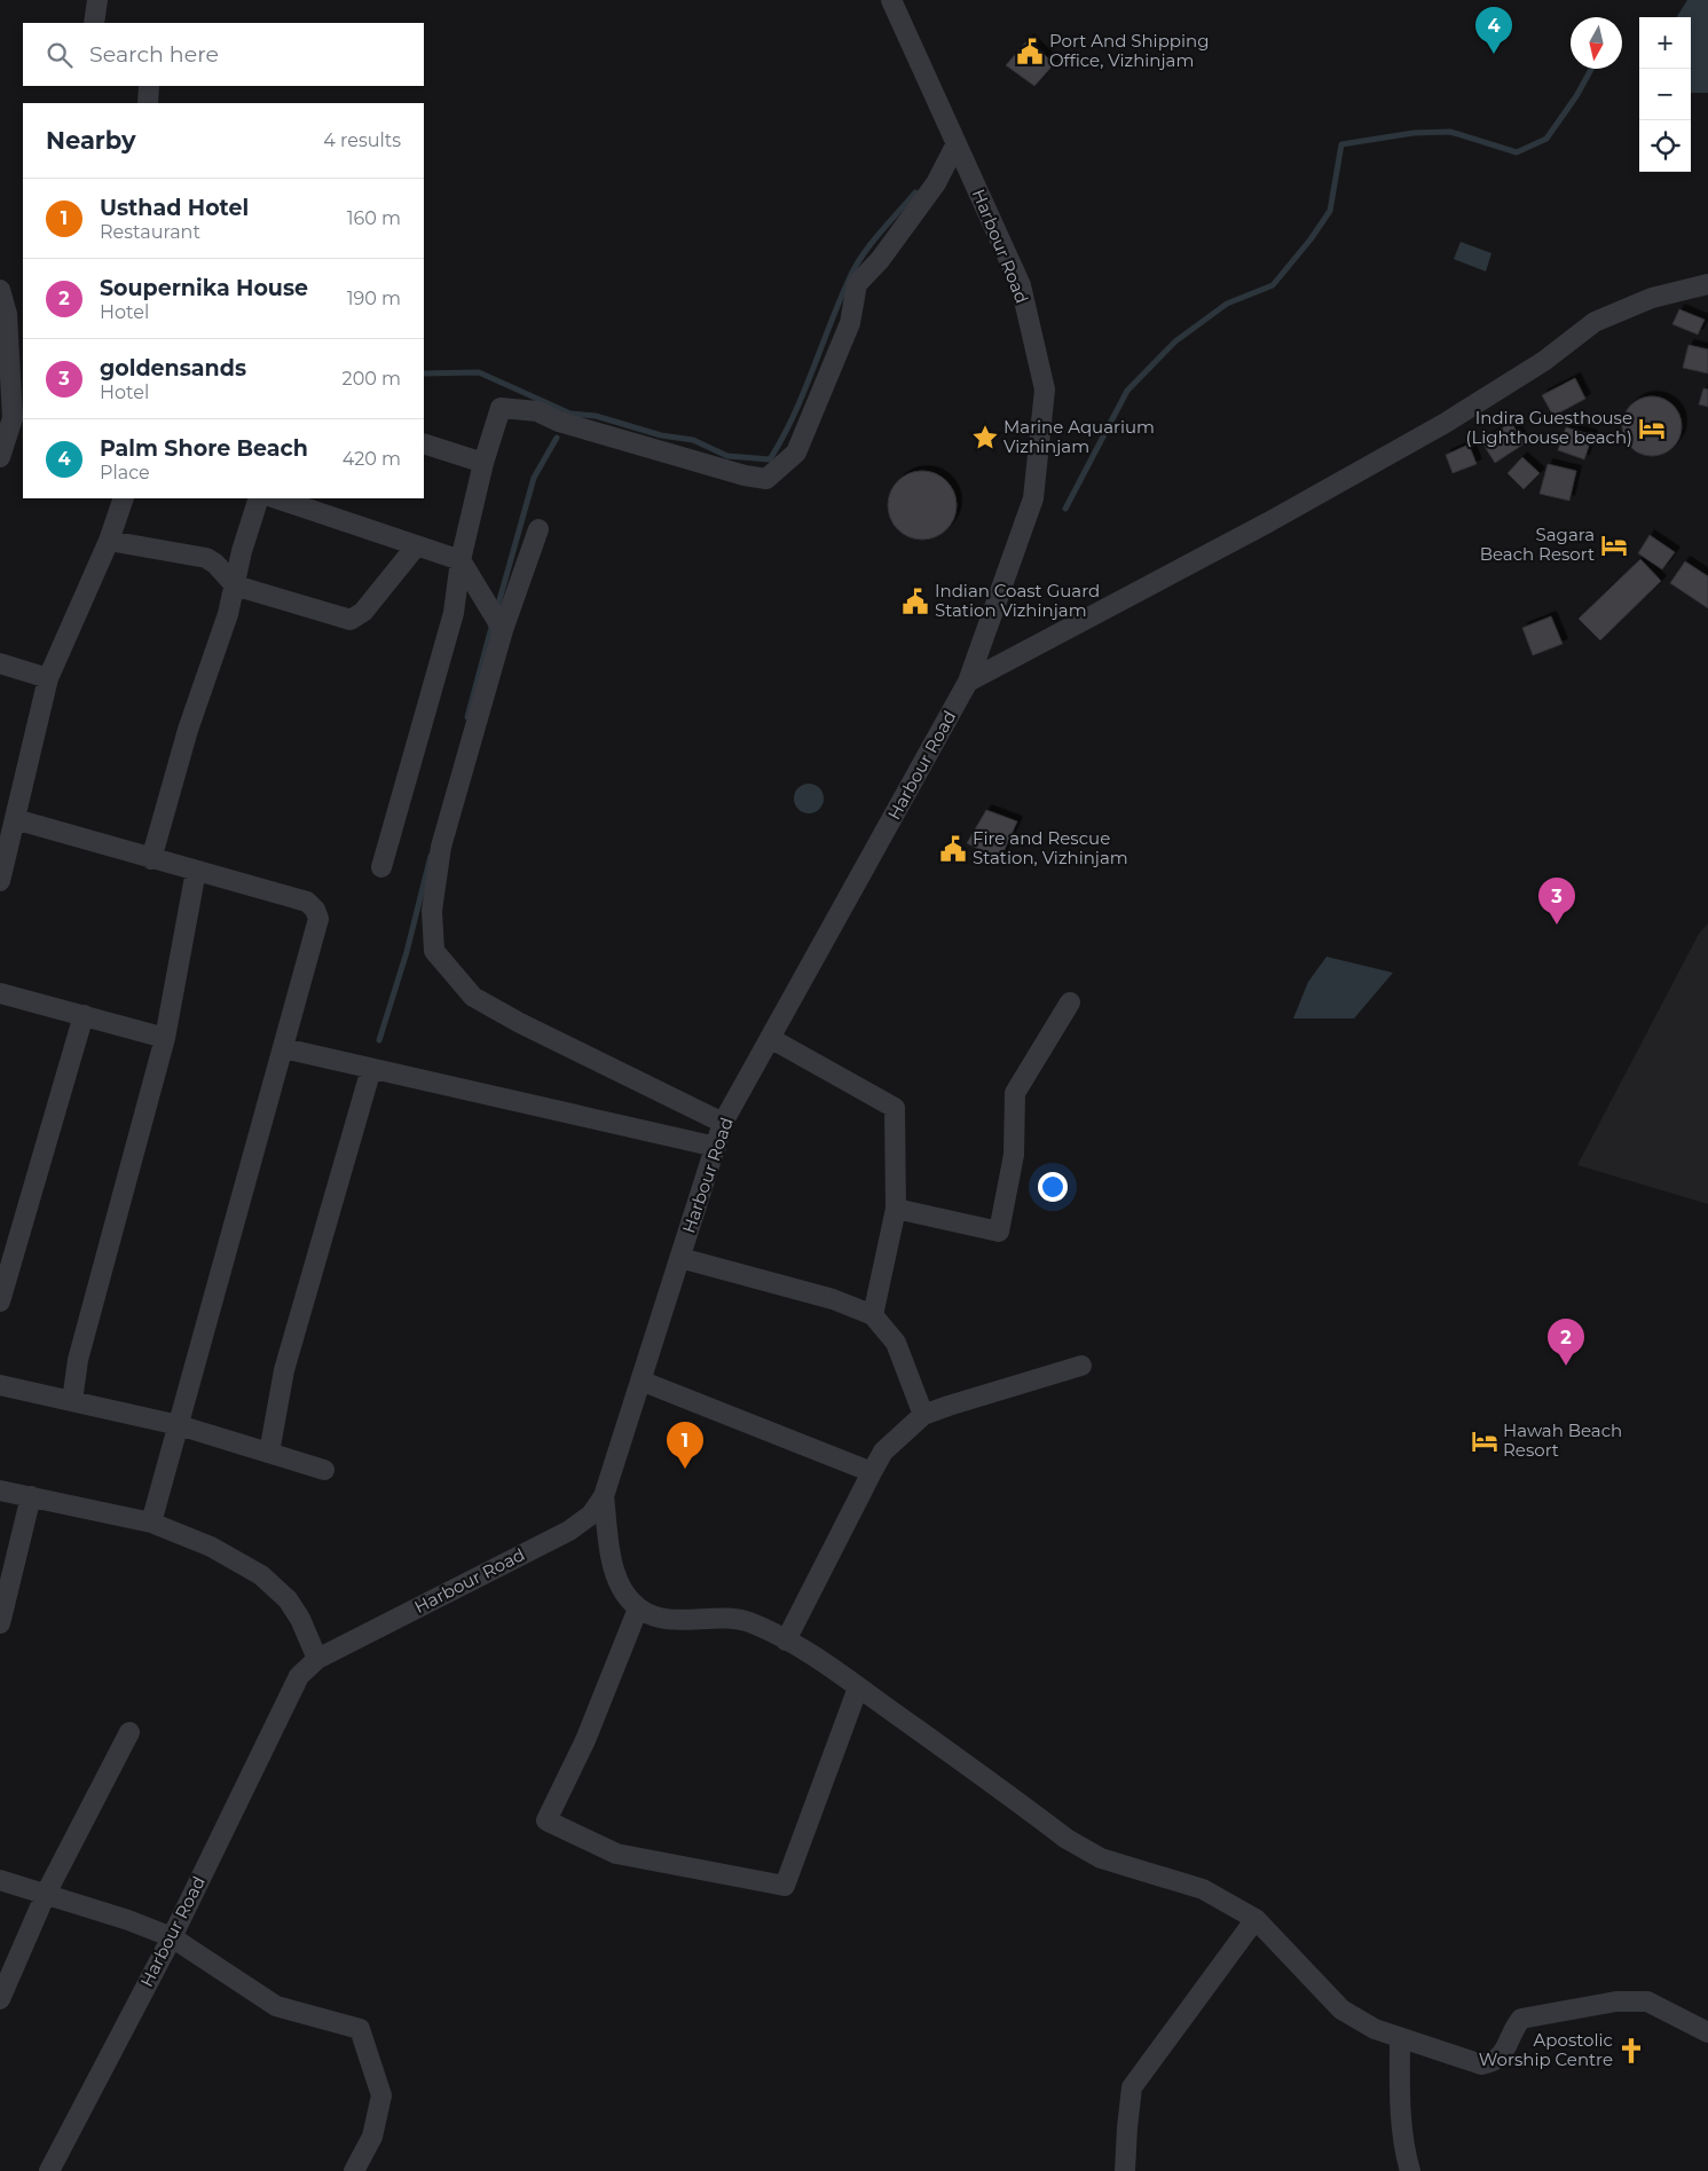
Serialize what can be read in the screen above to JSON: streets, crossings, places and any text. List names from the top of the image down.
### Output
{
  "streets": {
    "street": ["Harbour Road"]
  },
  "places": {
    "public building": ["Port And Shipping Office, Vizhinjam", "Indian Coast Guard Station Vizhinjam", "Fire and Rescue Station, Vizhinjam"],
    "hotel": ["Indira Guesthouse (Lighthouse beach)", "Sagara Beach Resort", "Hawah Beach Resort"],
    "place": ["Marine Aquarium Vizhinjam"],
    "church": ["Apostolic Worship Centre"]
  },
  "north": "bottom",
  "page": {
    "pins": [
      "4",
      "3",
      "2",
      "1"
    ],
    "map_buttons": ["+", "−"],
    "search": "Search here",
    "heading": ["Nearby", "4 results"],
    "list": [
      {
        "mark": "1",
        "name": "Usthad Hotel",
        "note": "Restaurant",
        "value": "160 m"
      },
      {
        "mark": "2",
        "name": "Soupernika House",
        "note": "Hotel",
        "value": "190 m"
      },
      {
        "mark": "3",
        "name": "goldensands",
        "note": "Hotel",
        "value": "200 m"
      },
      {
        "mark": "4",
        "name": "Palm Shore Beach",
        "note": "Place",
        "value": "420 m"
      }
    ]
  }
}
